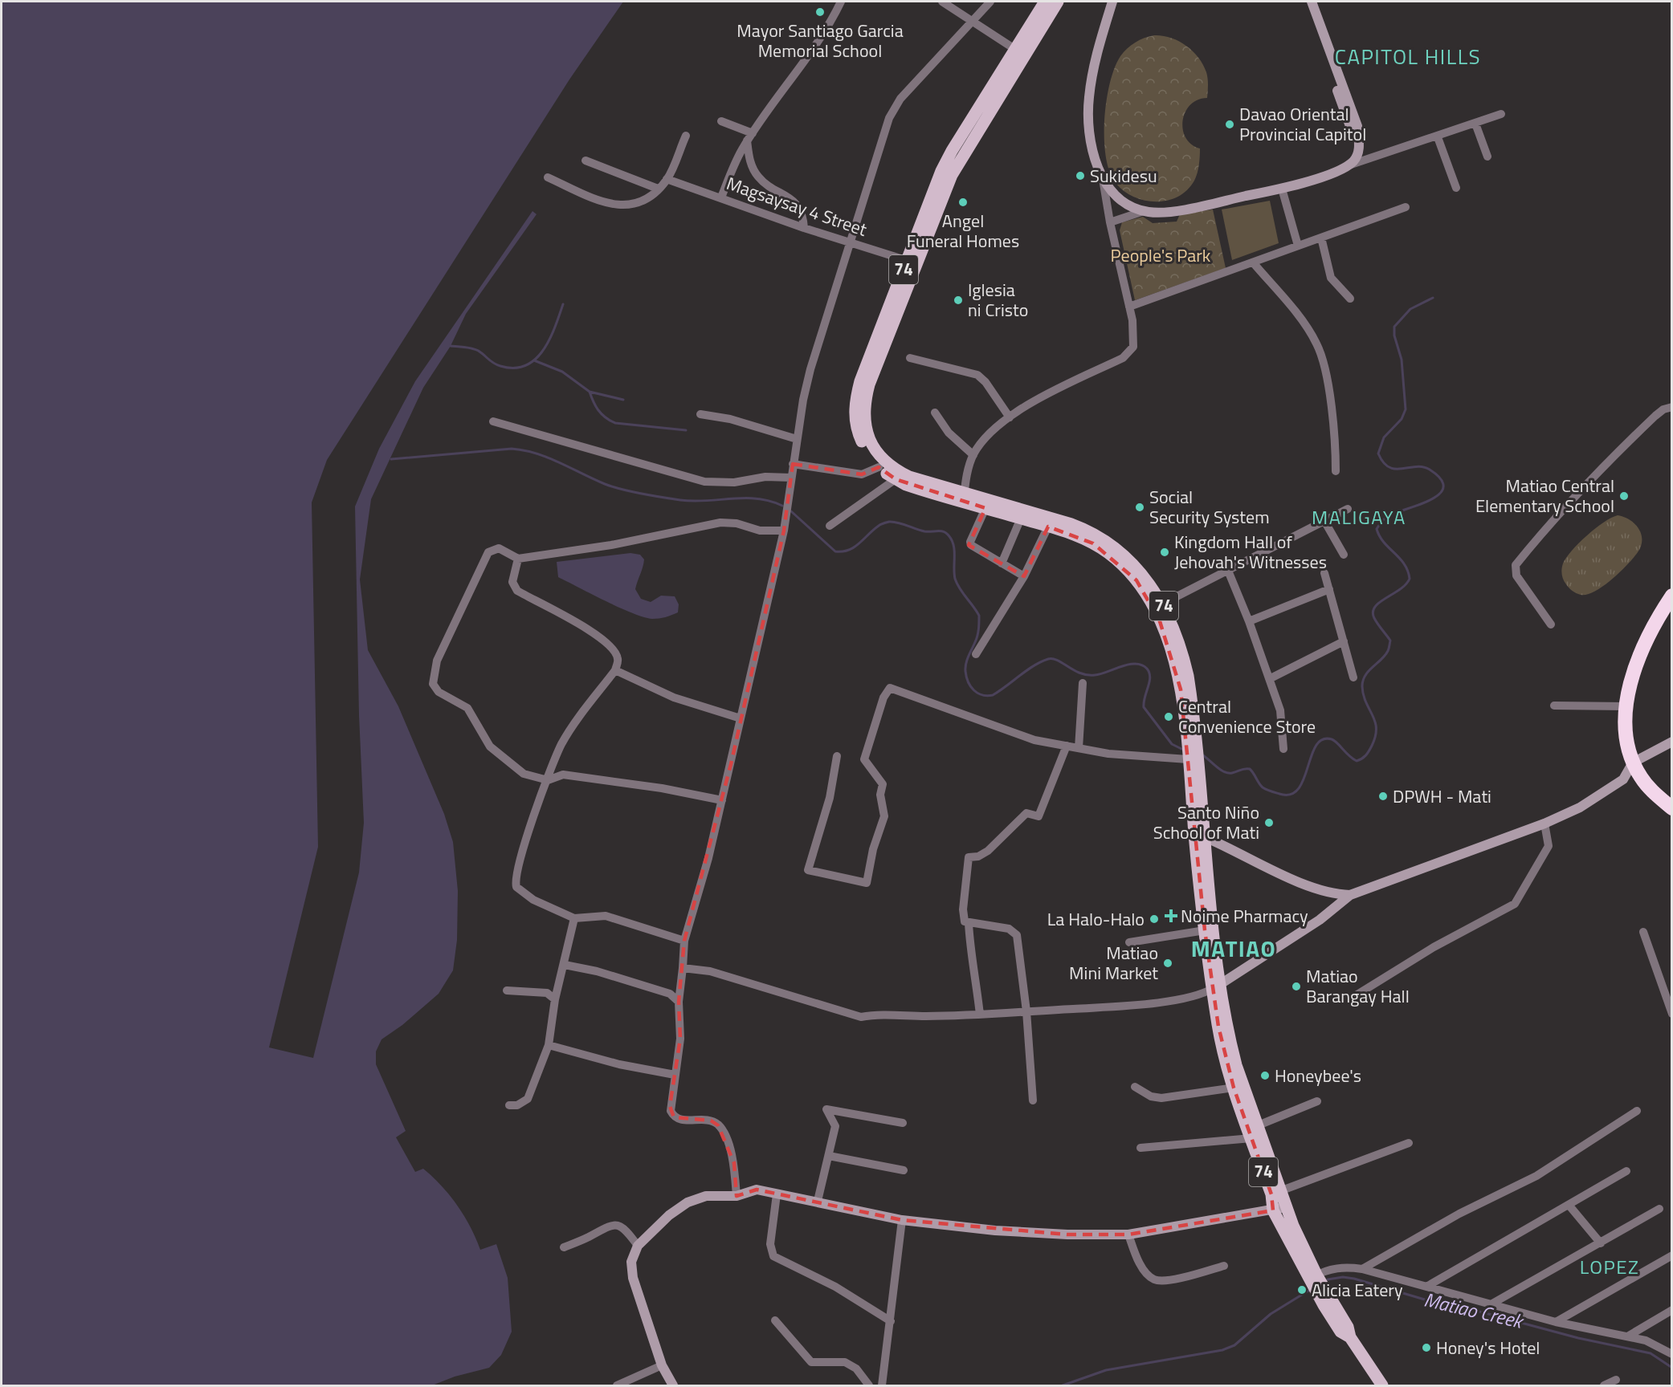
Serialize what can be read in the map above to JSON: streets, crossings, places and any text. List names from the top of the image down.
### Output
{
  "streets": {
    "main road": ["74"],
    "street": ["Magsaysay 4 Street"]
  },
  "crossings": [
    ["Magsaysay 4 Street", "74"]
  ],
  "districts": [
    "CAPITOL HILLS",
    "MALIGAYA",
    "MATIAO",
    "LOPEZ"
  ],
  "water": ["Matiao Creek"],
  "parks": ["People's Park"],
  "places": {
    "other": [
      "Mayor Santiago Garcia Memorial School",
      "Davao Oriental Provincial Capitol",
      "Sukidesu",
      "Angel Funeral Homes",
      "Iglesia ni Cristo",
      "Matiao Central Elementary School",
      "Social Security System",
      "Kingdom Hall of Jehovah's Witnesses",
      "Central Convenience Store",
      "DPWH - Mati",
      "Santo Niño School of Mati",
      "La Halo-Halo",
      "Matiao Mini Market",
      "Matiao Barangay Hall",
      "Honeybee's",
      "Alicia Eatery",
      "Honey's Hotel"
    ],
    "health": ["Noime Pharmacy"]
  }
}
